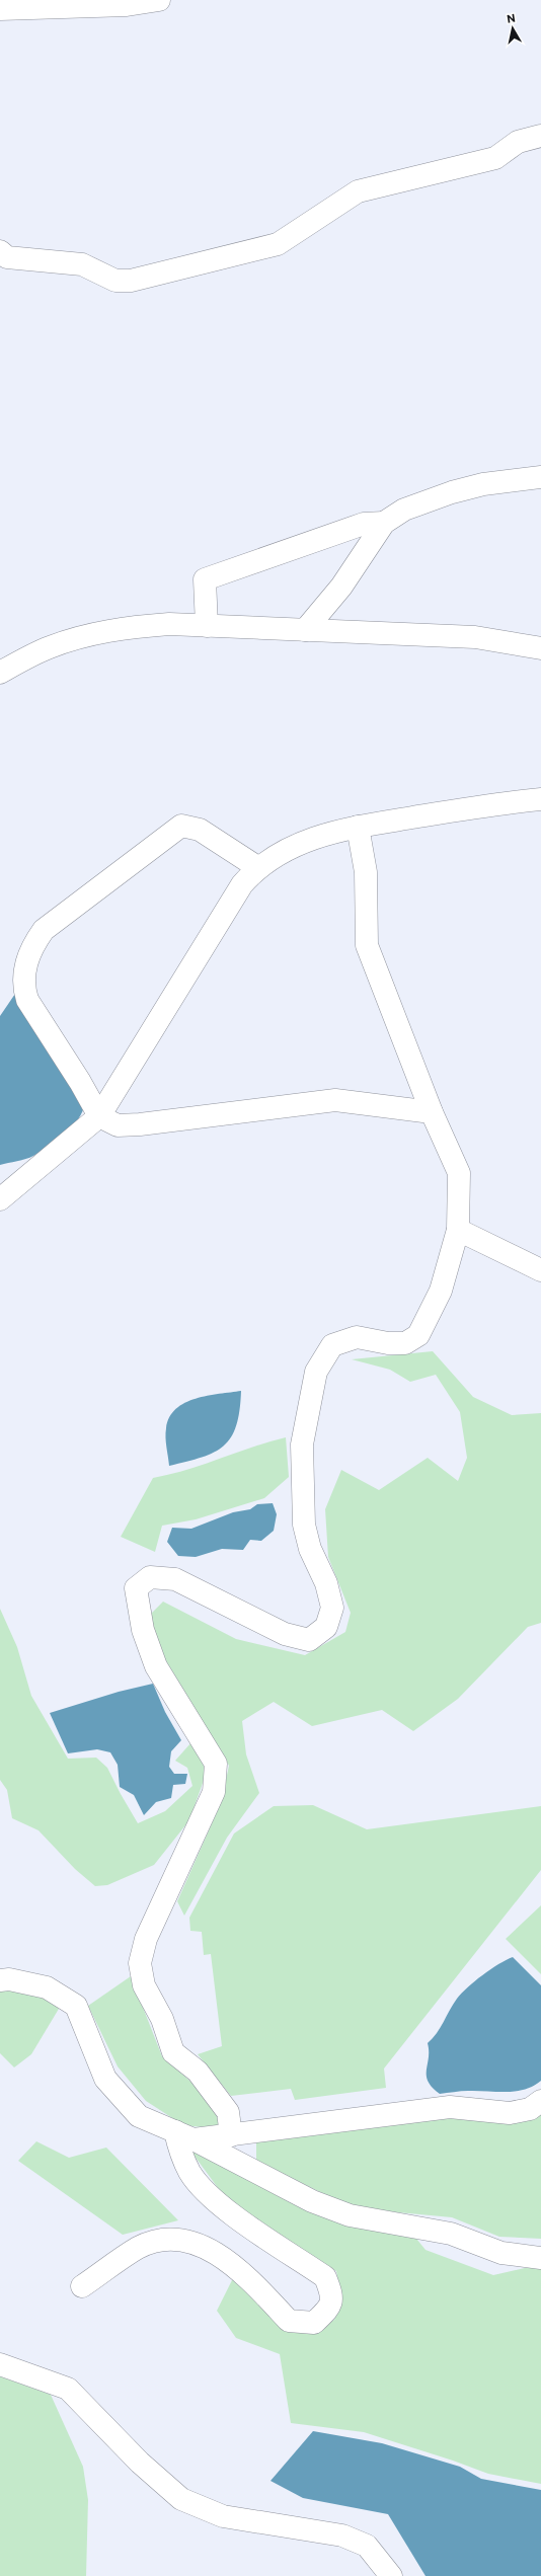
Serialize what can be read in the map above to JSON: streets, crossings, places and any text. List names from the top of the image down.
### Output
{
  "north": "top"
}
